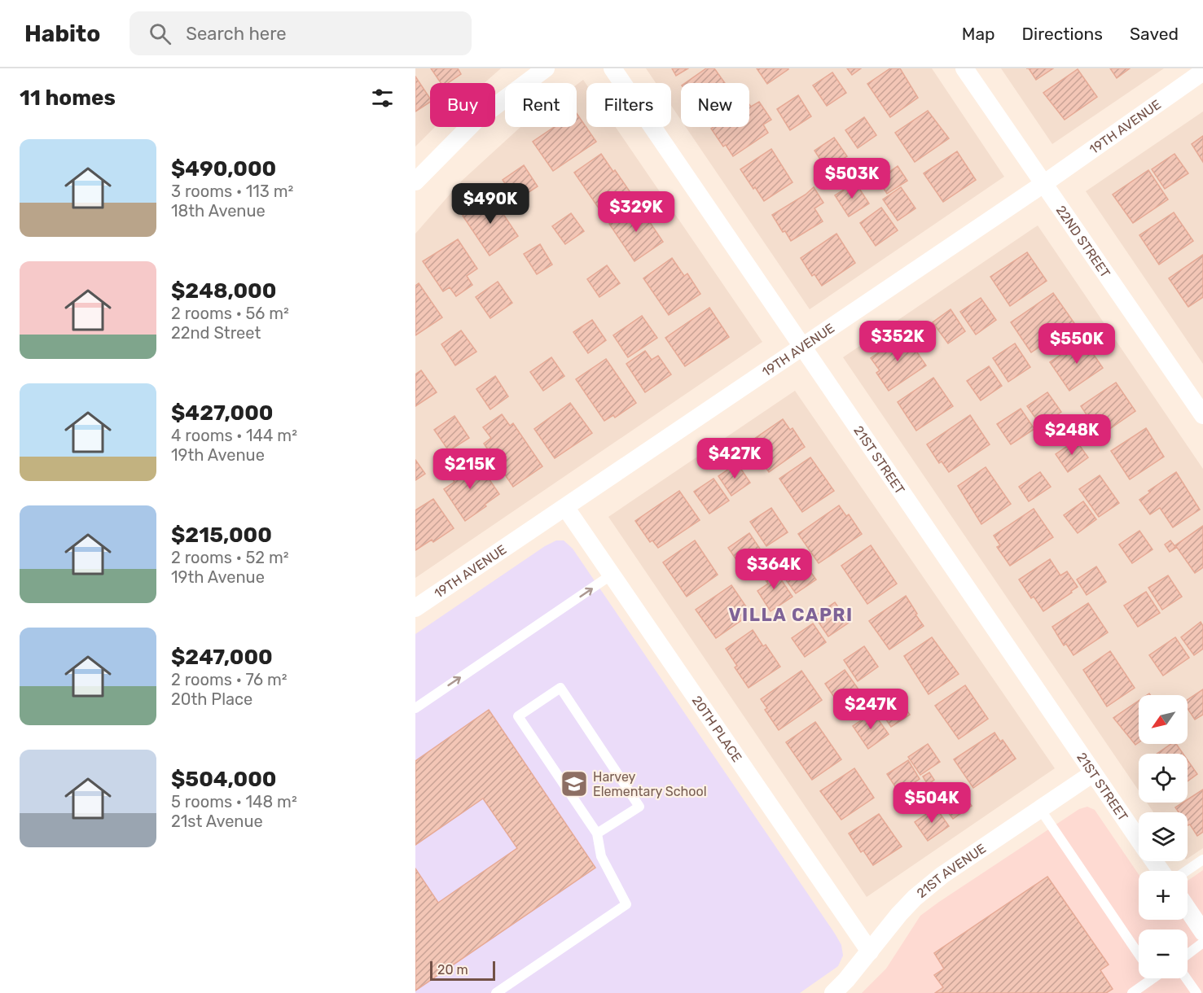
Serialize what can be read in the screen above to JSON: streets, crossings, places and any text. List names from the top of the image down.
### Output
{
  "streets": {
    "street": [
      "19TH AVENUE",
      "22ND STREET",
      "21ST STREET",
      "20TH PLACE",
      "21ST AVENUE"
    ]
  },
  "crossings": [
    ["19TH AVENUE", "22ND STREET"],
    ["19TH AVENUE", "21ST STREET"],
    ["19TH AVENUE", "20TH PLACE"],
    ["21ST STREET", "21ST AVENUE"],
    ["20TH PLACE", "21ST AVENUE"]
  ],
  "districts": ["VILLA CAPRI"],
  "places": {
    "school or university": ["Harvey Elementary School"]
  },
  "scale_bar": "20 m",
  "north": "bottom left",
  "page": {
    "header": "Habito",
    "search": "Search here",
    "nav": ["Map", "Directions", "Saved"],
    "heading": "11 homes",
    "chip": [
      "Buy",
      "Rent",
      "Filters",
      "New"
    ],
    "list": [
      {
        "name": "$490,000",
        "note": "3 rooms · 113 m² · 18th Avenue"
      },
      {
        "name": "$248,000",
        "note": "2 rooms · 56 m² · 22nd Street"
      },
      {
        "name": "$427,000",
        "note": "4 rooms · 144 m² · 19th Avenue"
      },
      {
        "name": "$215,000",
        "note": "2 rooms · 52 m² · 19th Avenue"
      },
      {
        "name": "$247,000",
        "note": "2 rooms · 76 m² · 20th Place"
      },
      {
        "name": "$504,000",
        "note": "5 rooms · 148 m² · 21st Avenue"
      }
    ],
    "price": [
      "$503K",
      "$490K",
      "$329K",
      "$352K",
      "$550K",
      "$248K",
      "$427K",
      "$215K",
      "$364K",
      "$247K",
      "$504K"
    ],
    "map_buttons": ["+", "−"],
    "scale": "20 m"
  }
}
